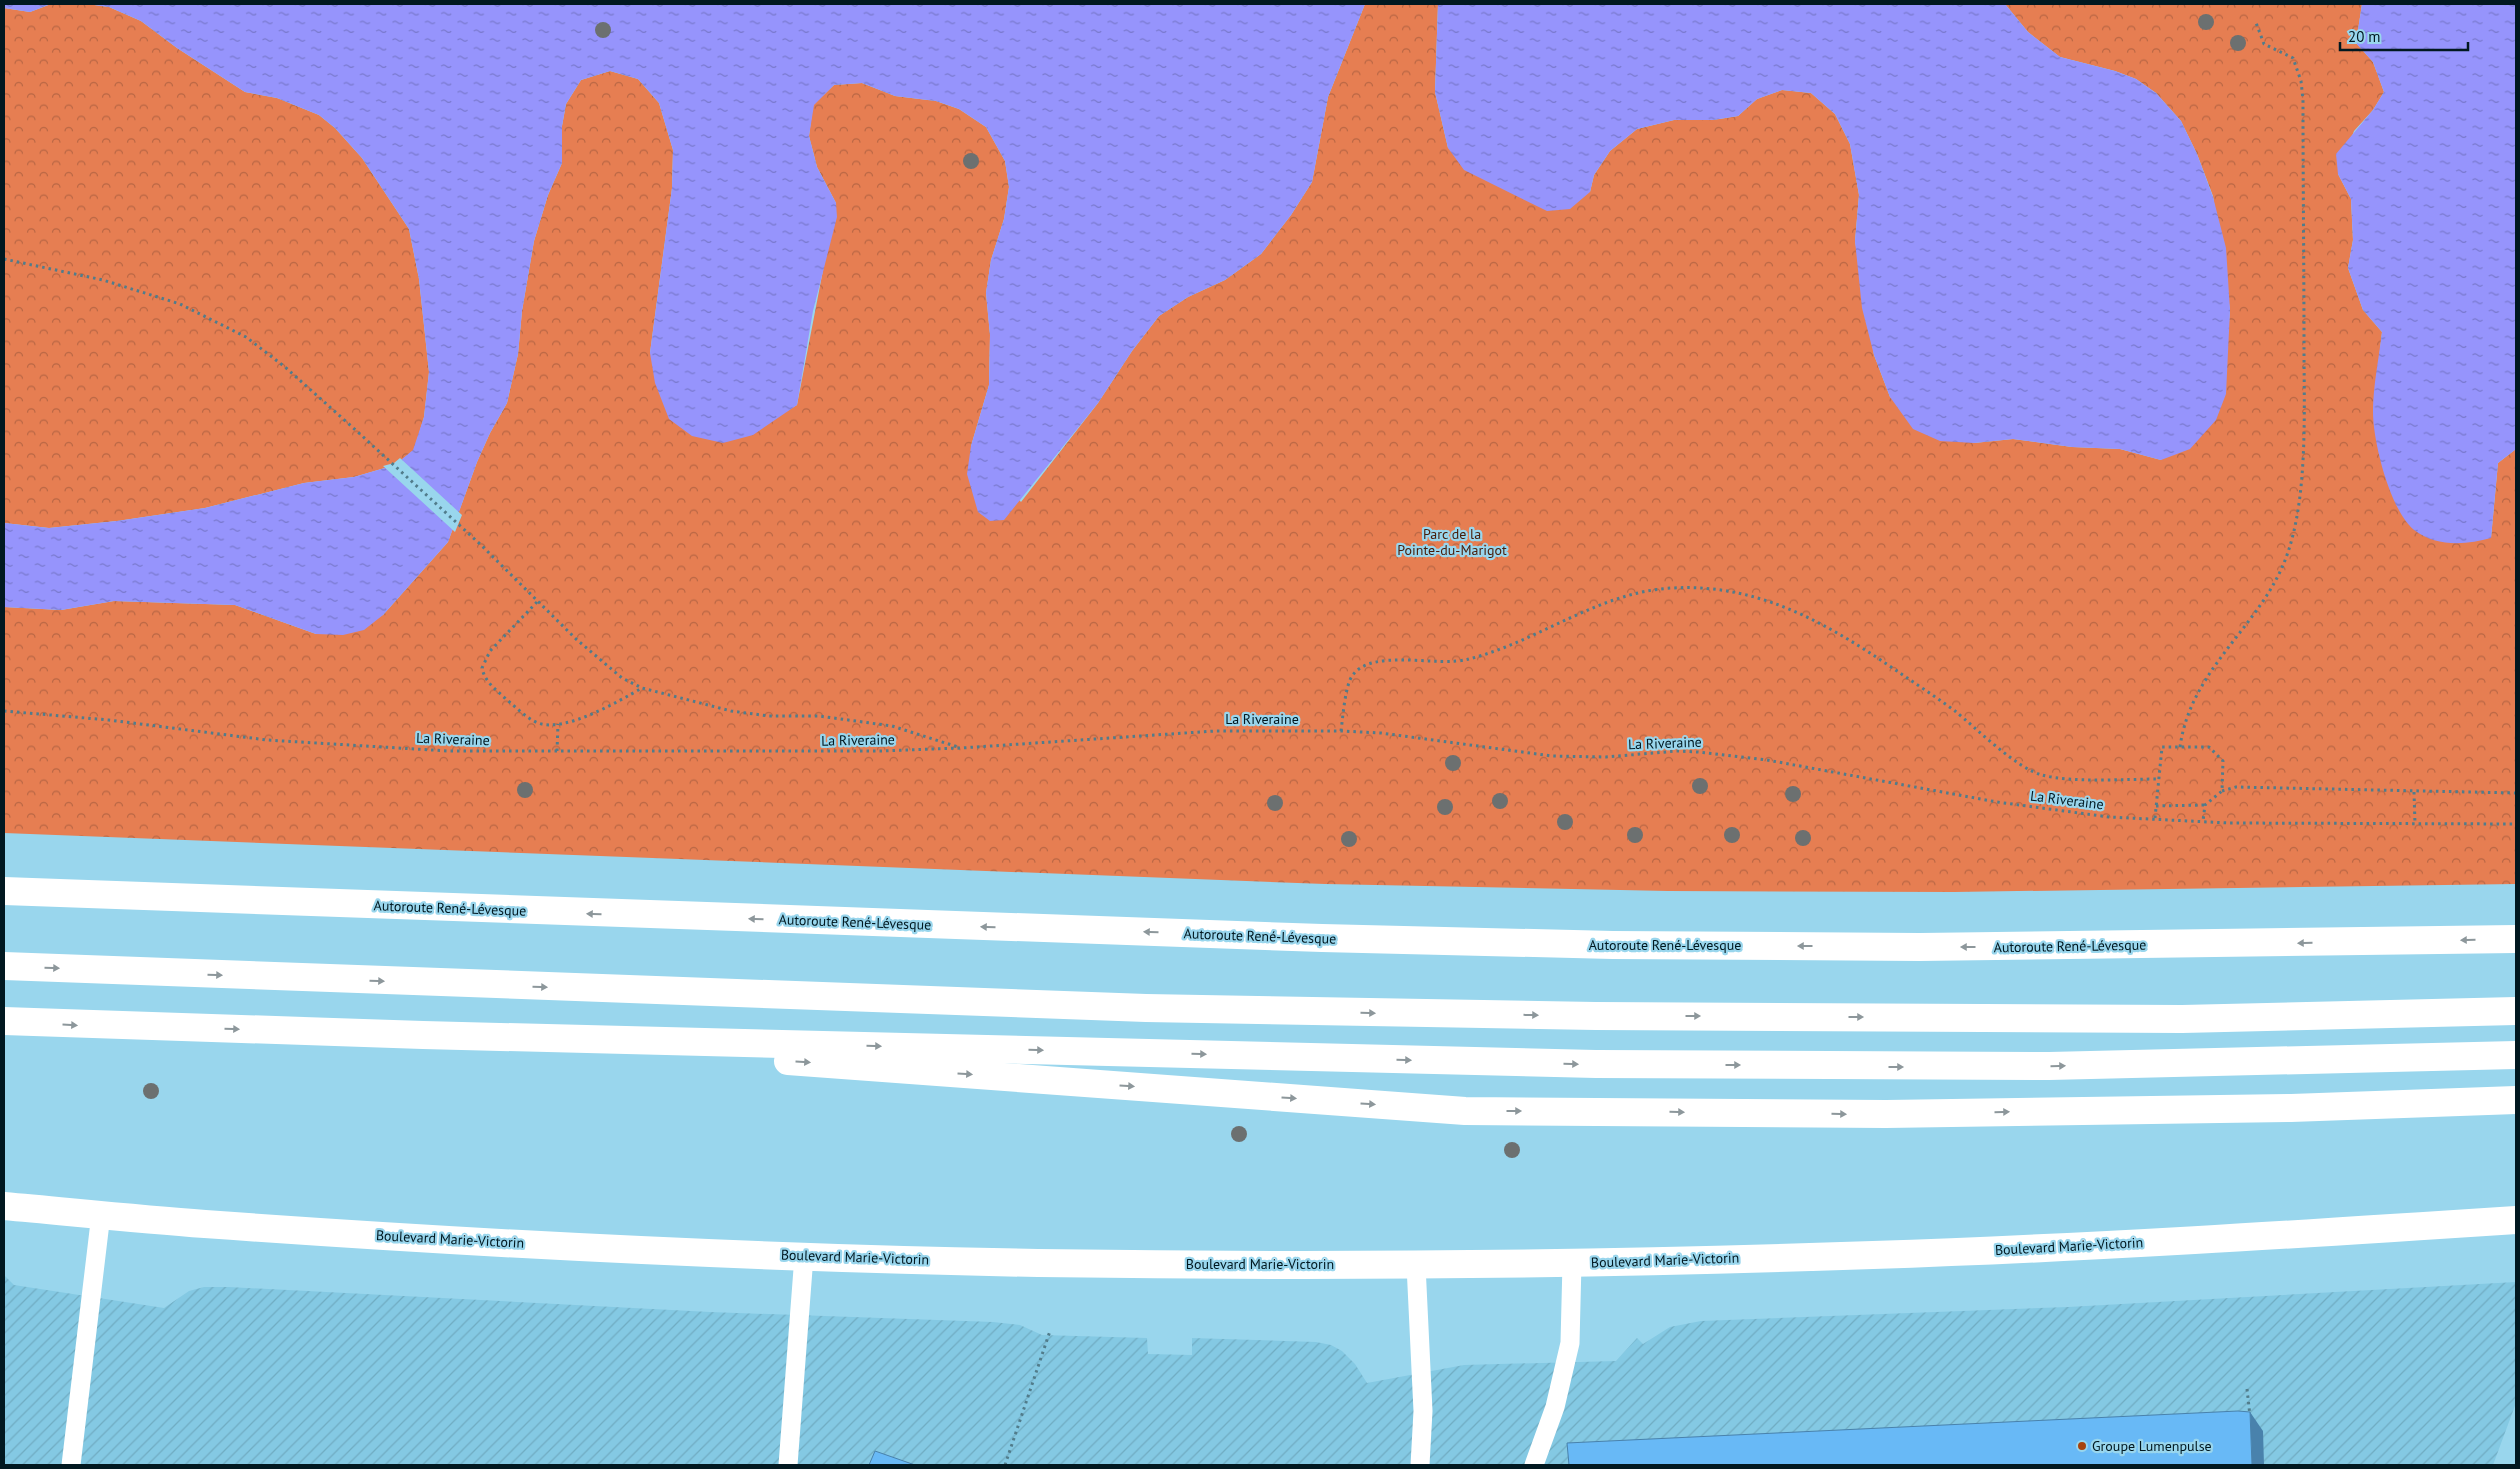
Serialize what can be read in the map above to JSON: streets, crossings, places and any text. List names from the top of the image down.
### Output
{
  "streets": {
    "main road": ["Autoroute René-Lévesque", "Boulevard Marie-Victorin"],
    "path": ["La Riveraine"]
  },
  "parks": ["Parc de la Pointe-du-Marigot"],
  "places": ["Groupe Lumenpulse"],
  "scale_bar": "20 m"
}
